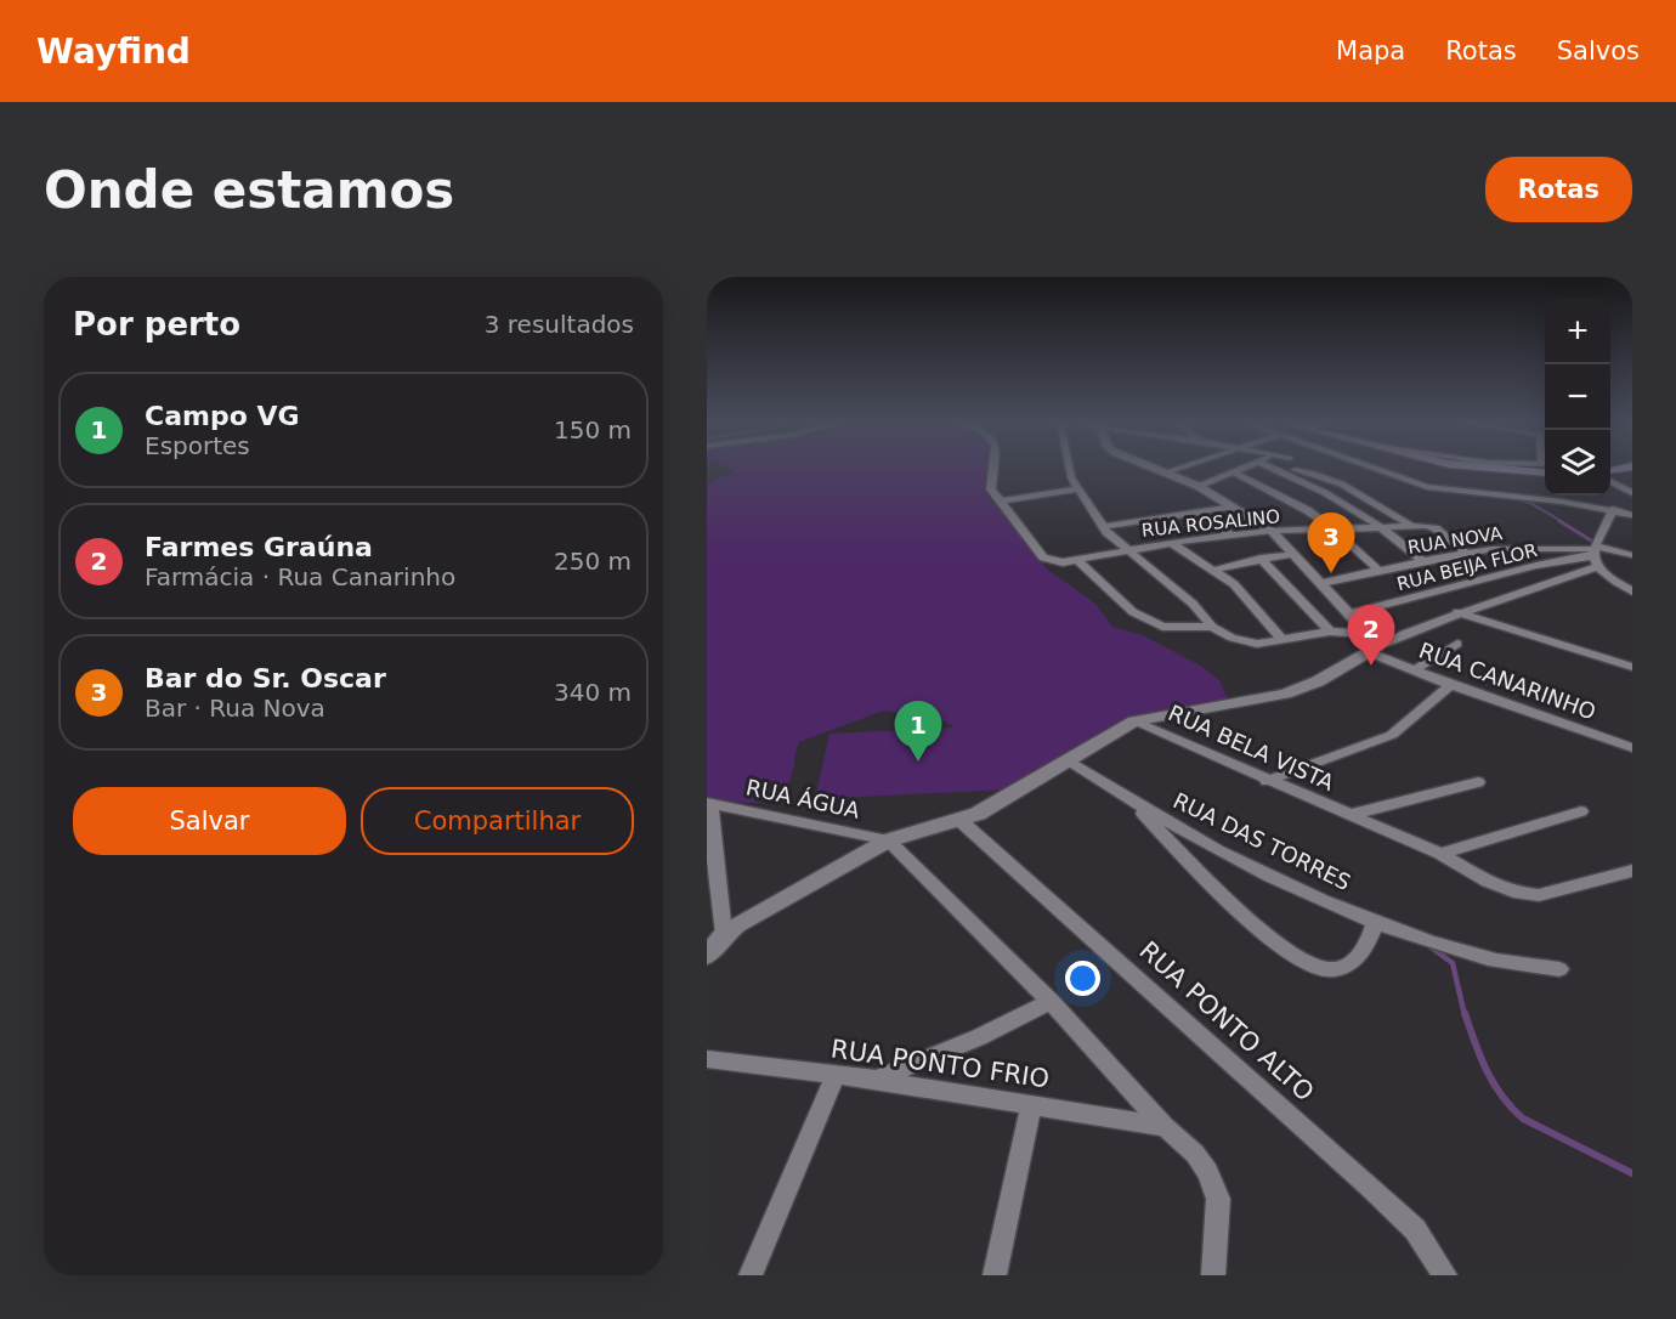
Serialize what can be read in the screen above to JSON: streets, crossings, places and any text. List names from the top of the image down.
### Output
{
  "streets": {
    "street": [
      "RUA ROSALINO",
      "RUA NOVA",
      "RUA BEIJA FLOR",
      "RUA CANARINHO",
      "RUA BELA VISTA",
      "RUA ÁGUA",
      "RUA DAS TORRES",
      "RUA PONTO ALTO",
      "RUA PONTO FRIO"
    ]
  },
  "crossings": [
    ["RUA ROSALINO", "RUA NOVA"],
    ["RUA NOVA", "RUA BEIJA FLOR"]
  ],
  "page": {
    "header": "Wayfind",
    "nav": ["Mapa", "Rotas", "Salvos"],
    "buttons": [
      "Rotas",
      ["Salvar", "Compartilhar"]
    ],
    "title": "Onde estamos",
    "heading": ["Por perto", "3 resultados"],
    "map_buttons": ["+", "−"],
    "list": [
      {
        "mark": "1",
        "name": "Campo VG",
        "note": "Esportes",
        "value": "150 m"
      },
      {
        "mark": "2",
        "name": "Farmes Graúna",
        "note": "Farmácia · Rua Canarinho",
        "value": "250 m"
      },
      {
        "mark": "3",
        "name": "Bar do Sr. Oscar",
        "note": "Bar · Rua Nova",
        "value": "340 m"
      }
    ],
    "pins": ["3", "2", "1"]
  }
}
